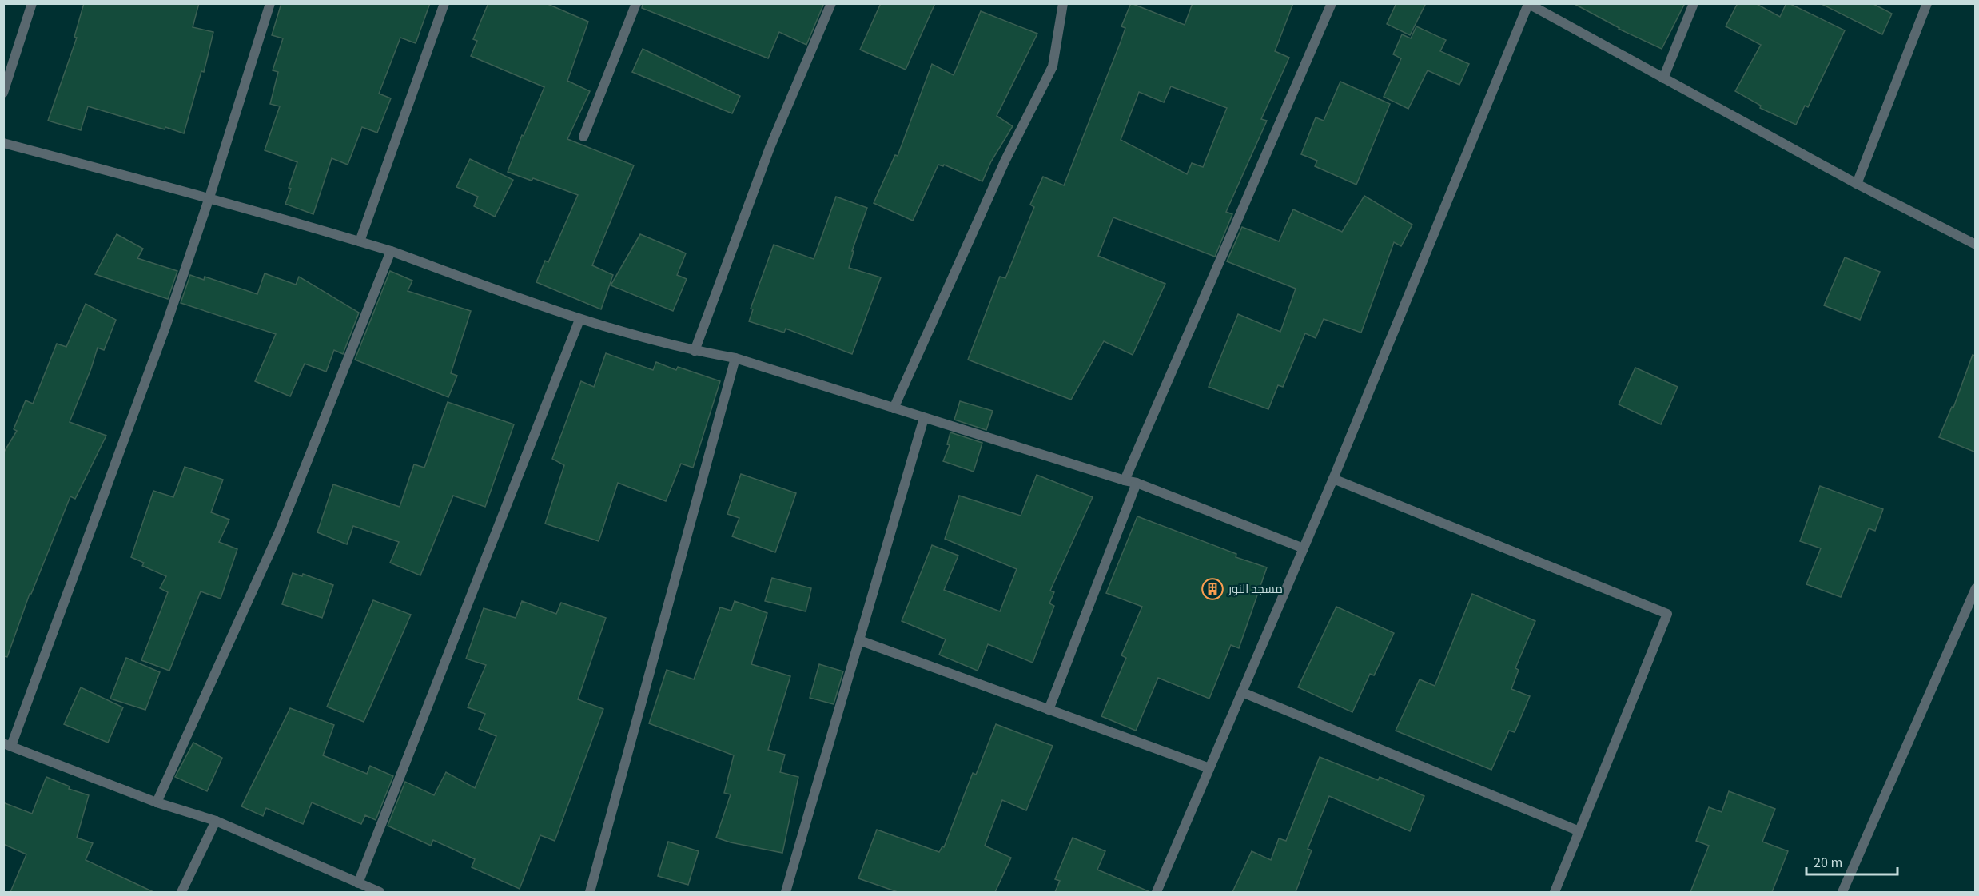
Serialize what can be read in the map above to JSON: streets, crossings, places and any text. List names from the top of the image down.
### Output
{
  "places": {
    "building": ["مسجد النور"]
  },
  "scale_bar": "20 m"
}
